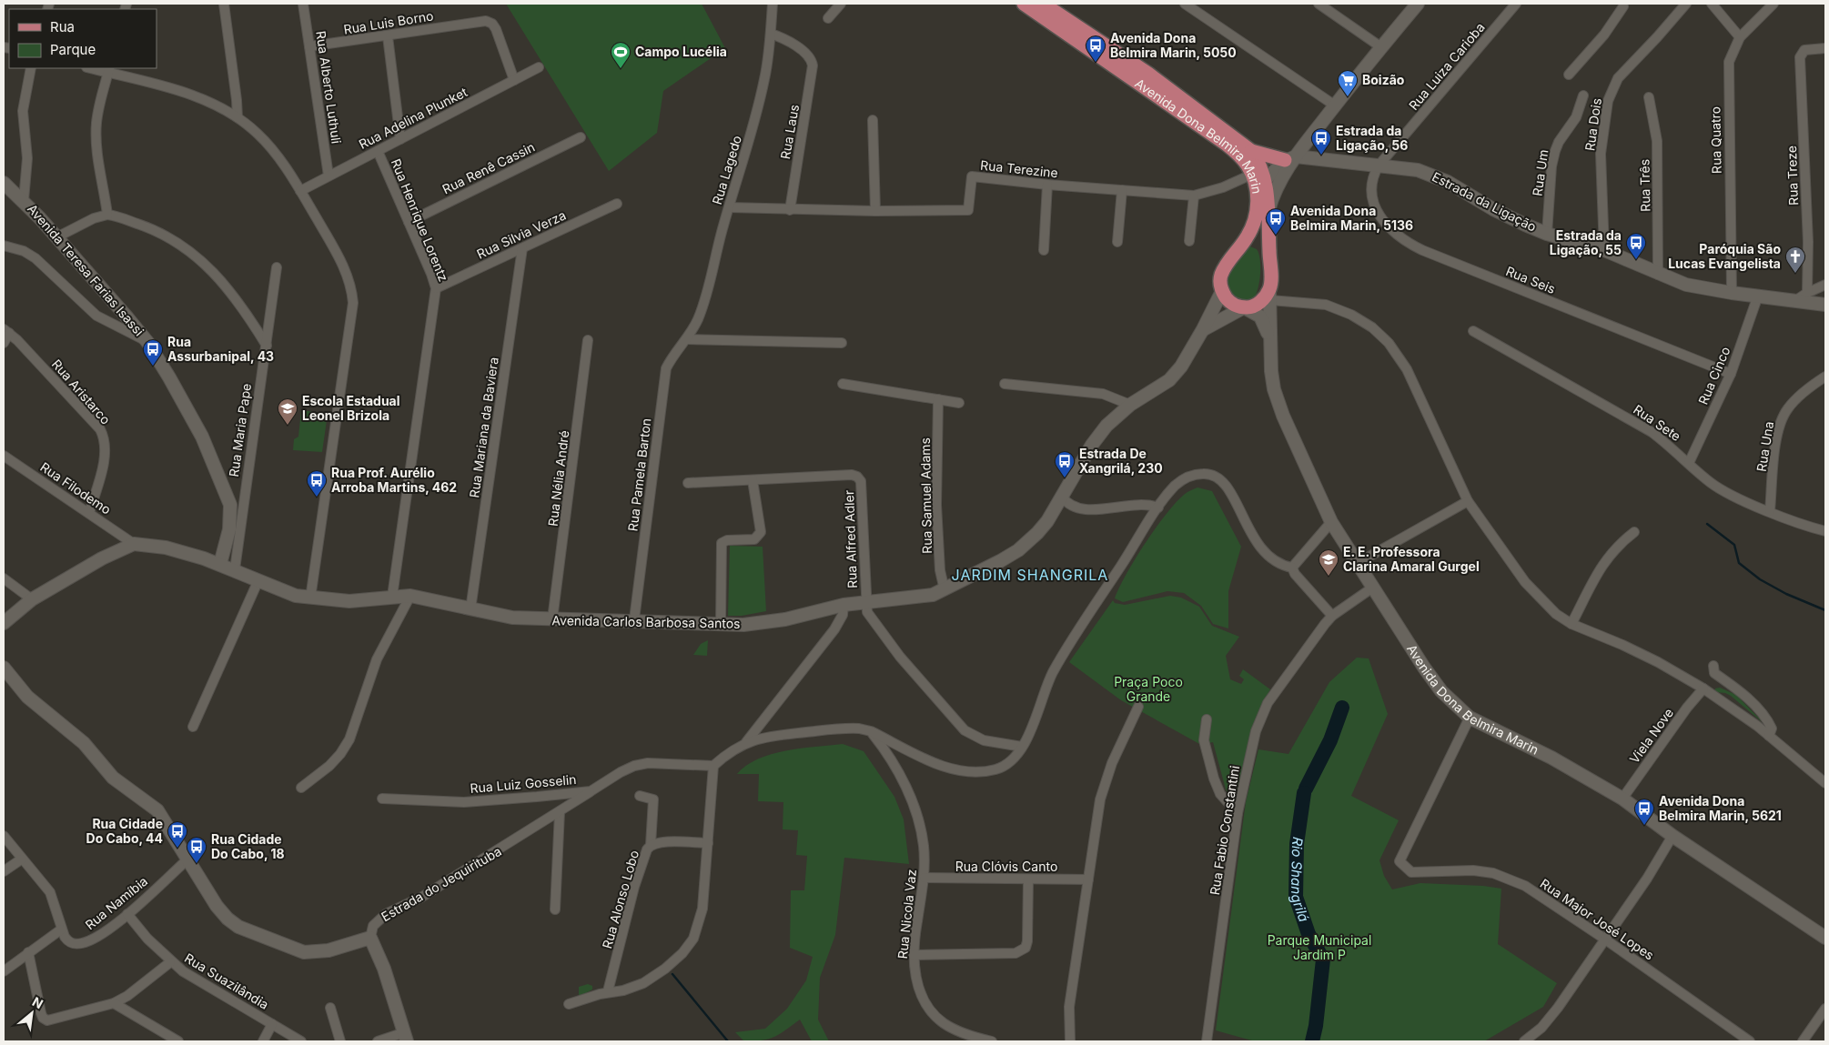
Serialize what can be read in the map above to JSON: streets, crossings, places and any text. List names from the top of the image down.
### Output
{
  "streets": {
    "main road": [
      "Avenida Dona Belmira Marin",
      "Estrada da Ligação",
      "Avenida Teresa Farias Isassi",
      "Avenida Carlos Barbosa Santos"
    ],
    "street": [
      "Rua Luis Borno",
      "Rua Luiza Carioba",
      "Rua Alberto Luthuli",
      "Rua Adelina Plunket",
      "Rua Dois",
      "Rua Laus",
      "Rua Quatro",
      "Rua Renê Cassin",
      "Rua Terezine",
      "Rua Lagedo",
      "Rua Um",
      "Rua Treze",
      "Rua Três",
      "Rua Henrique Lorentz",
      "Rua Silvia Verza",
      "Rua Seis",
      "Rua Cinco",
      "Rua Aristarco",
      "Rua Sete",
      "Rua Mariana da Baviera",
      "Rua Maria Pape",
      "Rua Una",
      "Rua Pamela Barton",
      "Rua Nélia André",
      "Rua Filodemo",
      "Rua Samuel Adams",
      "Rua Alfred Adler",
      "Viela Nove",
      "Rua Luiz Gosselin",
      "Rua Fabio Constantini",
      "Rua Clóvis Canto",
      "Estrada do Jequirituba",
      "Rua Alonso Lobo",
      "Rua Namíbia",
      "Rua Nicola Vaz",
      "Rua Major José Lopes",
      "Rua Suazilândia"
    ]
  },
  "crossings": [
    ["Rua Luis Borno", "Rua Alberto Luthuli"],
    ["Rua Luis Borno", "Rua Adelina Plunket"],
    ["Rua Luiza Carioba", "Estrada da Ligação"],
    ["Rua Luiza Carioba", "Rua Seis"],
    ["Rua Alberto Luthuli", "Rua Adelina Plunket"],
    ["Rua Adelina Plunket", "Rua Henrique Lorentz"],
    ["Rua Dois", "Estrada da Ligação"],
    ["Rua Laus", "Rua Terezine"],
    ["Rua Laus", "Rua Lagedo"],
    ["Avenida Dona Belmira Marin", "Rua Terezine"],
    ["Avenida Dona Belmira Marin", "Avenida Carlos Barbosa Santos"],
    ["Avenida Dona Belmira Marin", "Viela Nove"],
    ["Avenida Dona Belmira Marin", "Rua Fabio Constantini"],
    ["Avenida Dona Belmira Marin", "Rua Major José Lopes"],
    ["Rua Quatro", "Estrada da Ligação"],
    ["Rua Renê Cassin", "Rua Henrique Lorentz"],
    ["Rua Terezine", "Rua Lagedo"],
    ["Rua Lagedo", "Rua Pamela Barton"],
    ["Rua Um", "Estrada da Ligação"],
    ["Rua Três", "Estrada da Ligação"],
    ["Estrada da Ligação", "Rua Seis"],
    ["Estrada da Ligação", "Rua Cinco"],
    ["Rua Henrique Lorentz", "Rua Silvia Verza"],
    ["Rua Henrique Lorentz", "Avenida Carlos Barbosa Santos"],
    ["Rua Silvia Verza", "Rua Mariana da Baviera"],
    ["Avenida Teresa Farias Isassi", "Avenida Carlos Barbosa Santos"],
    ["Rua Seis", "Rua Cinco"],
    ["Rua Cinco", "Rua Sete"],
    ["Rua Aristarco", "Rua Filodemo"],
    ["Rua Sete", "Rua Una"],
    ["Rua Mariana da Baviera", "Avenida Carlos Barbosa Santos"],
    ["Rua Maria Pape", "Avenida Carlos Barbosa Santos"],
    ["Rua Pamela Barton", "Avenida Carlos Barbosa Santos"],
    ["Rua Nélia André", "Avenida Carlos Barbosa Santos"],
    ["Rua Filodemo", "Avenida Carlos Barbosa Santos"],
    ["Rua Samuel Adams", "Avenida Carlos Barbosa Santos"],
    ["Rua Alfred Adler", "Avenida Carlos Barbosa Santos"],
    ["Rua Luiz Gosselin", "Estrada do Jequirituba"],
    ["Rua Clóvis Canto", "Rua Nicola Vaz"],
    ["Rua Namíbia", "Rua Suazilândia"]
  ],
  "districts": ["JARDIM SHANGRILA"],
  "water": ["Rio Shangrilá"],
  "parks": ["Praça Poco Grande", "Parque Municipal Jardim P"],
  "places": {
    "bus stop": [
      "Avenida Dona Belmira Marin, 5050",
      "Estrada da Ligação, 56",
      "Avenida Dona Belmira Marin, 5136",
      "Estrada da Ligação, 55",
      "Rua Assurbanipal, 43",
      "Estrada De Xangrilá, 230",
      "Rua Prof. Aurélio Arroba Martins, 462",
      "Avenida Dona Belmira Marin, 5621",
      "Rua Cidade Do Cabo, 44",
      "Rua Cidade Do Cabo, 18"
    ],
    "sports": ["Campo Lucélia"],
    "supermarket": ["Boizão"],
    "church": ["Paróquia São Lucas Evangelista"],
    "school or university": ["Escola Estadual Leonel Brizola", "E. E. Professora Clarina Amaral Gurgel"]
  },
  "legend": ["Rua", "Parque"],
  "north": "top right"
}
